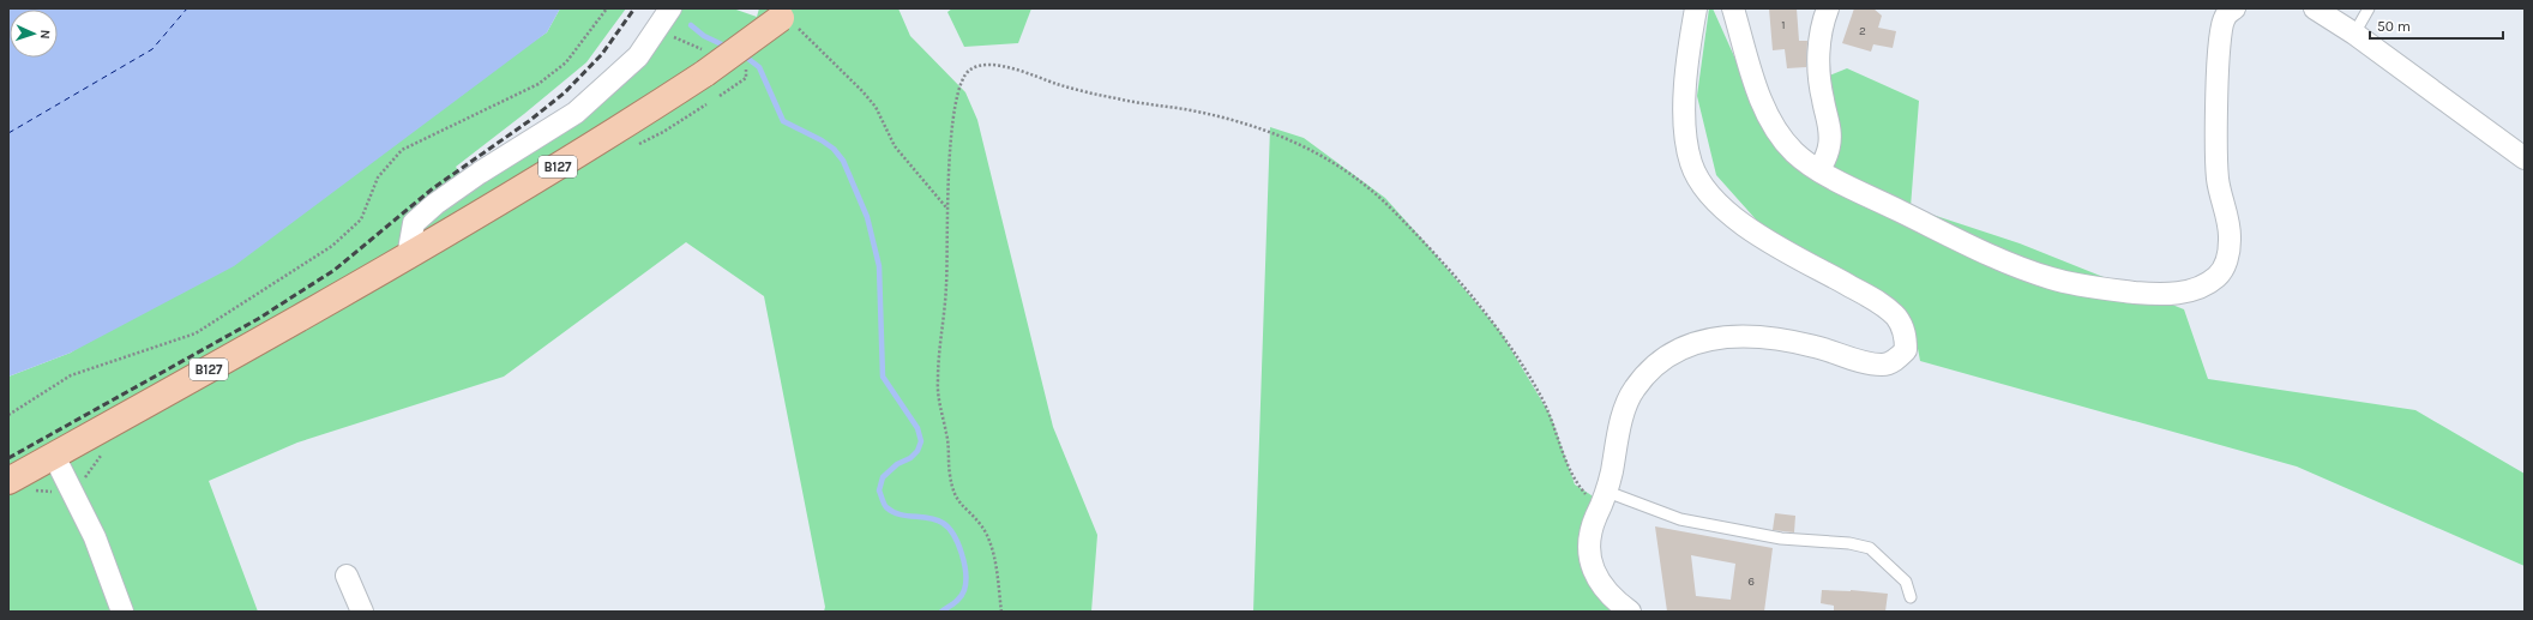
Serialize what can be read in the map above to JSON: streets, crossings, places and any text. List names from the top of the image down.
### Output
{
  "streets": {
    "main road": ["B127"]
  },
  "house_numbers": ["1", "2", "6"],
  "scale_bar": "50 m",
  "north": "right"
}
